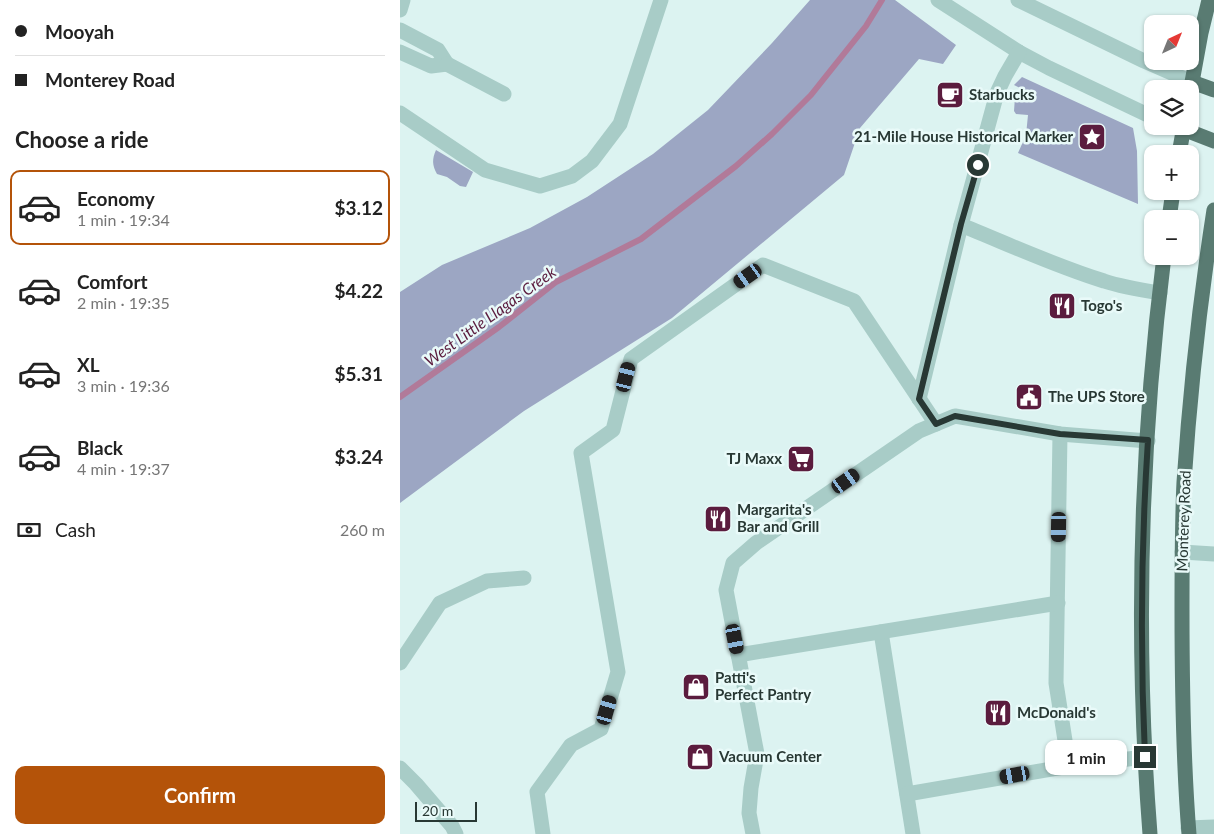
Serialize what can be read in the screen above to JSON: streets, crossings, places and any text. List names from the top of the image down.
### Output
{
  "streets": {
    "main road": ["Monterey Road"]
  },
  "water": ["West Little Llagas Creek"],
  "places": {
    "cafe": ["Starbucks"],
    "place": ["21-Mile House Historical Marker"],
    "restaurant": ["Togo's", "Margarita's Bar and Grill", "McDonald's"],
    "public building": ["The UPS Store"],
    "supermarket": ["TJ Maxx"],
    "shop": ["Patti's Perfect Pantry", "Vacuum Center"]
  },
  "scale_bar": "20 m",
  "north": "top right",
  "page": {
    "banner": ["Mooyah", "Monterey Road"],
    "map_buttons": ["+", "−"],
    "heading": "Choose a ride",
    "list": [
      {
        "name": "Economy",
        "note": "1 min · 19:34",
        "value": "$3.12"
      },
      {
        "name": "Comfort",
        "note": "2 min · 19:35",
        "value": "$4.22"
      },
      {
        "name": "XL",
        "note": "3 min · 19:36",
        "value": "$5.31"
      },
      {
        "name": "Black",
        "note": "4 min · 19:37",
        "value": "$3.24"
      }
    ],
    "pay": ["Cash", "260 m"],
    "bubble": "1 min",
    "buttons": "Confirm",
    "scale": "20 m"
  }
}
